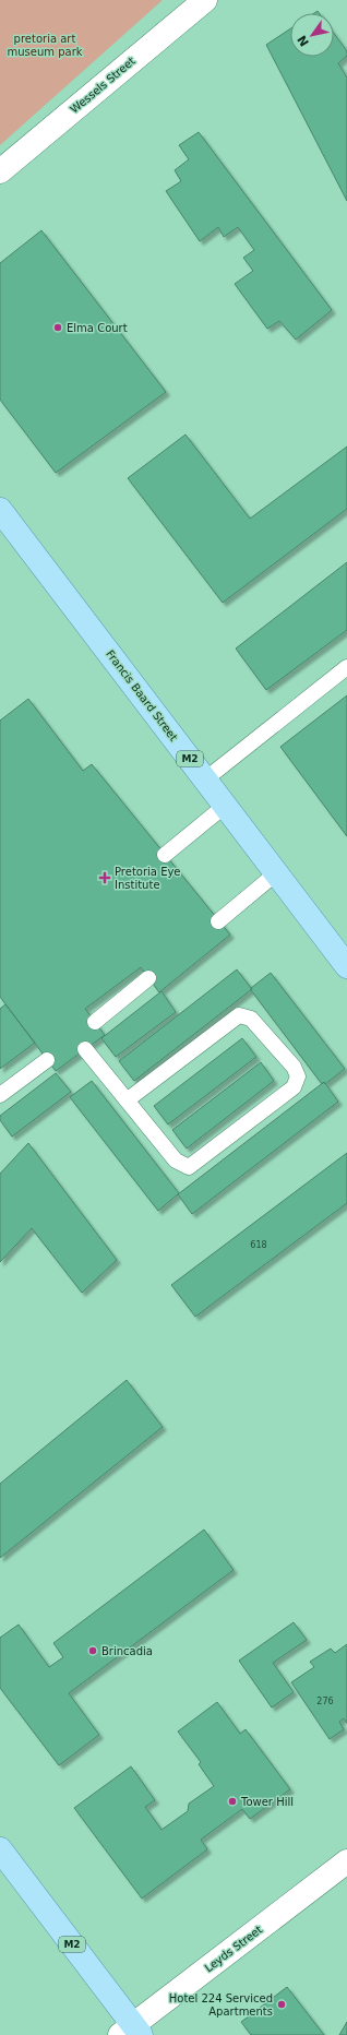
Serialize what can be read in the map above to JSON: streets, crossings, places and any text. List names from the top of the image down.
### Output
{
  "streets": {
    "main road": ["Francis Baard Street", "M2"],
    "street": ["Wessels Street", "Leyds Street"]
  },
  "crossings": [
    ["M2", "Leyds Street"]
  ],
  "parks": ["pretoria art museum park"],
  "places": {
    "other": [
      "Elma Court",
      "Brincadia",
      "Tower Hill",
      "Hotel 224 Serviced Apartments"
    ],
    "health": ["Pretoria Eye Institute"]
  },
  "house_numbers": ["618", "276"],
  "north": "bottom left"
}
